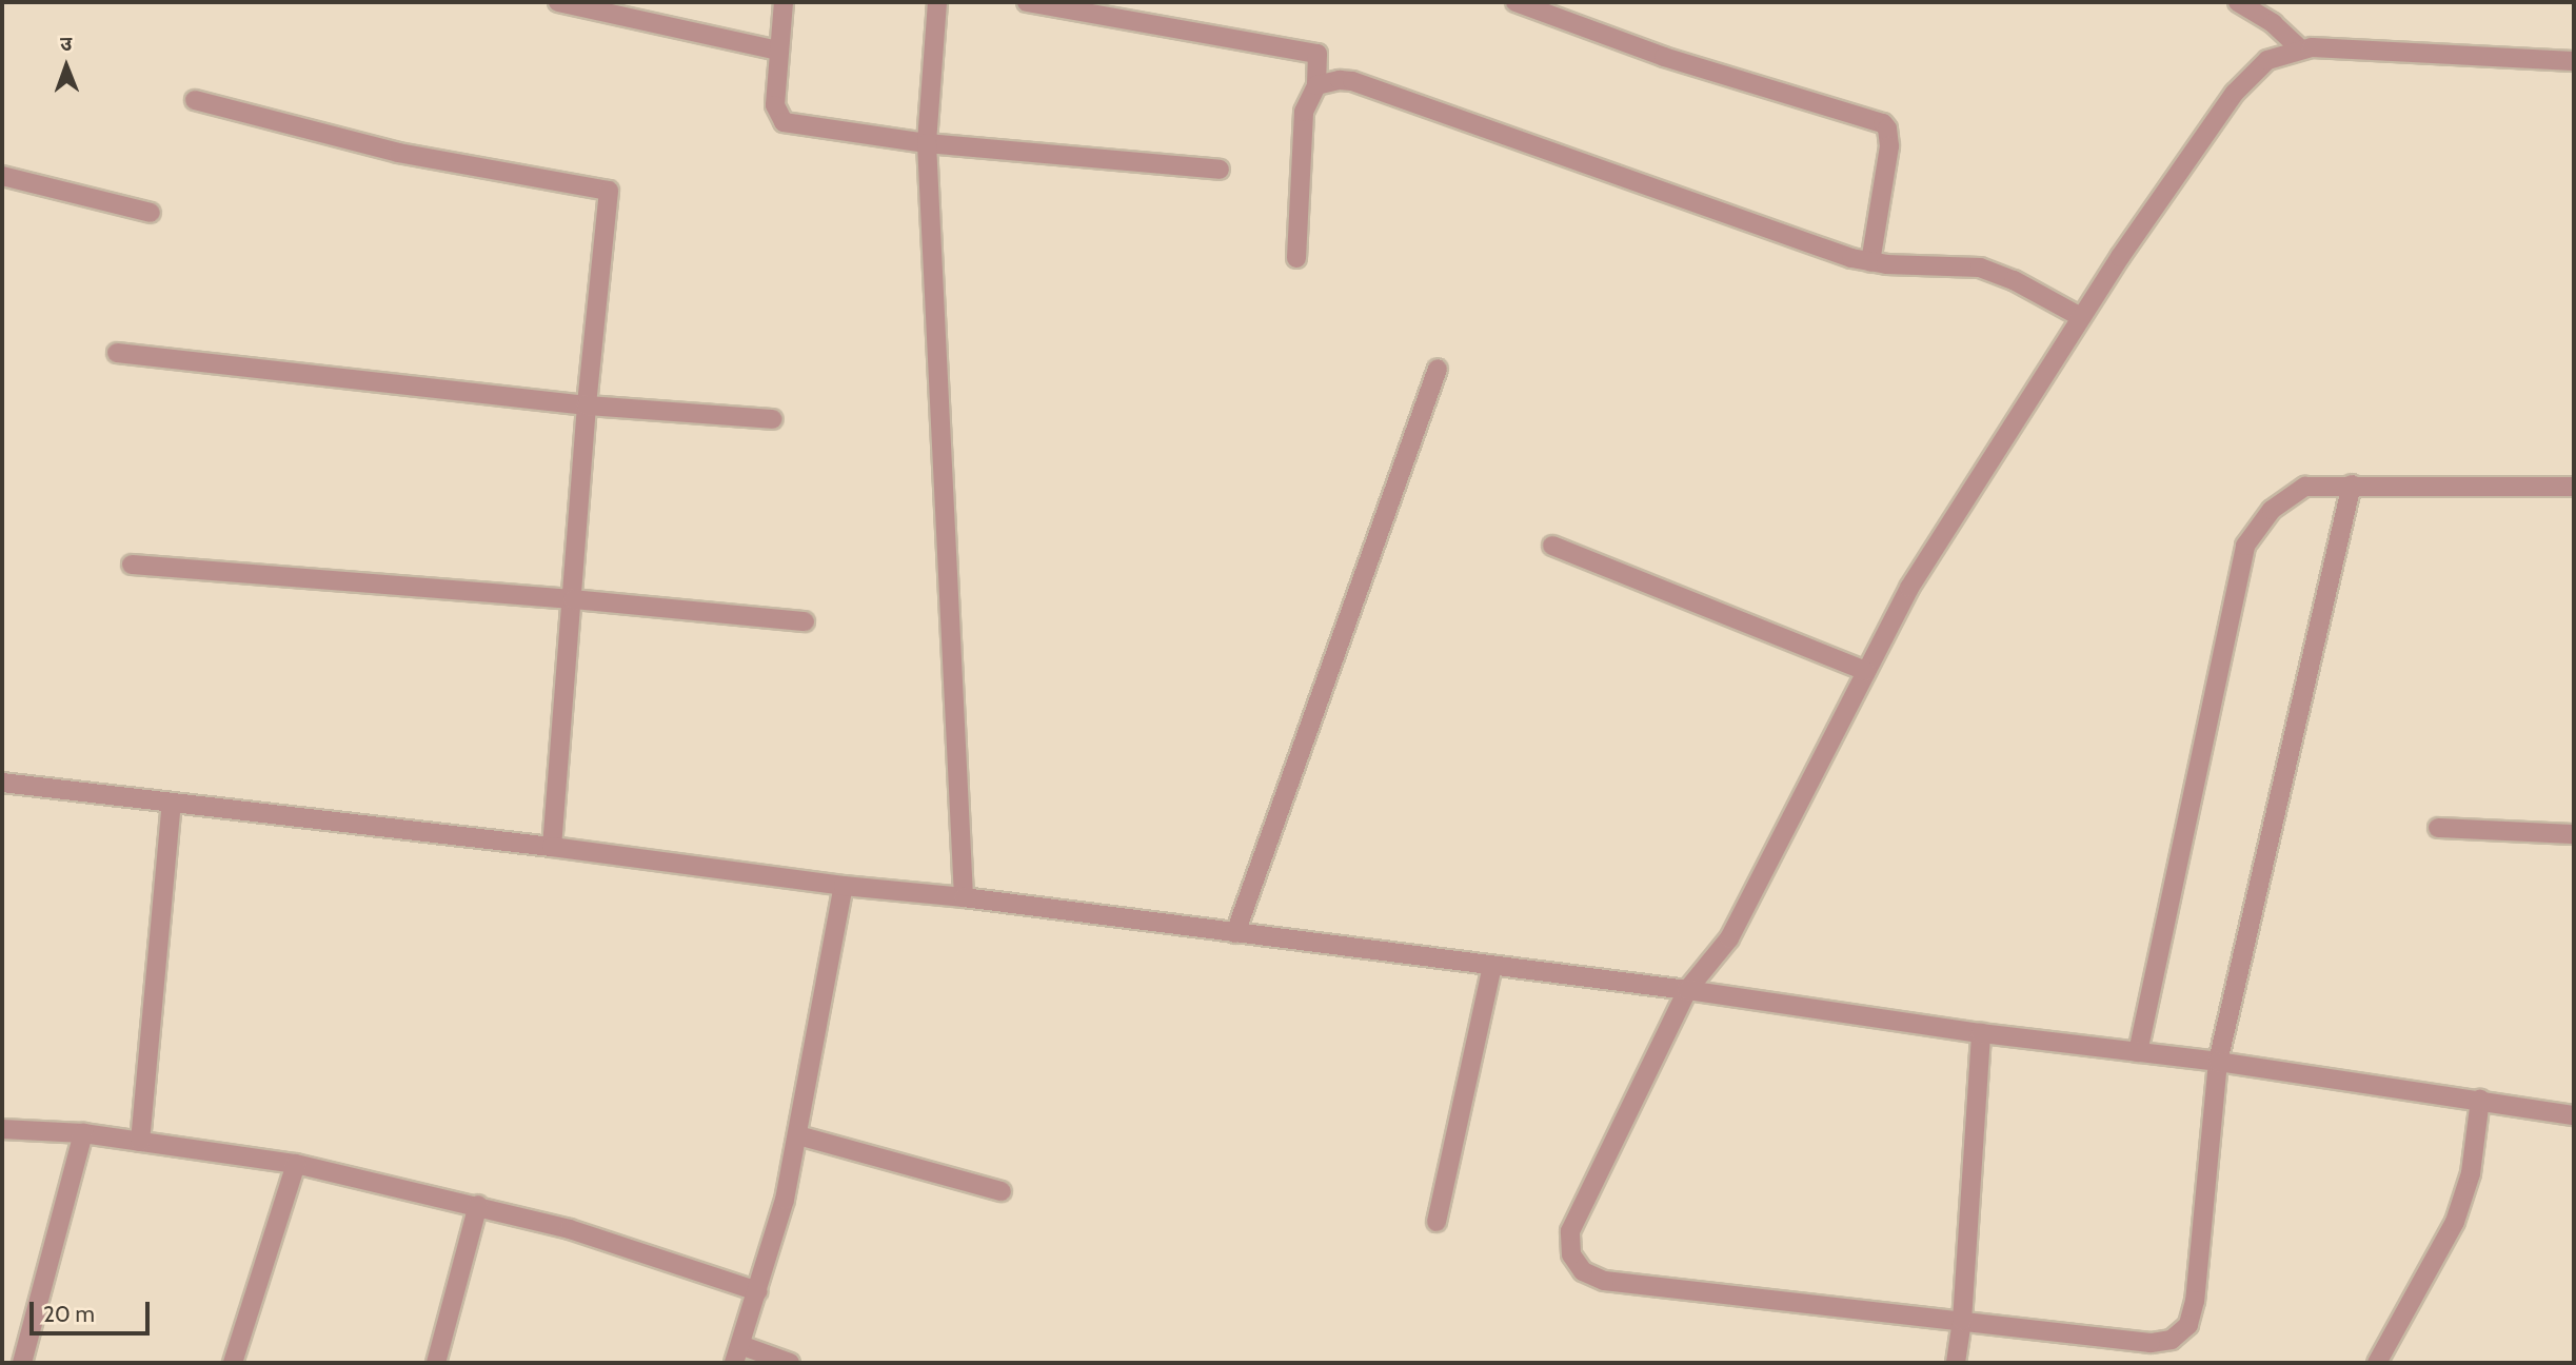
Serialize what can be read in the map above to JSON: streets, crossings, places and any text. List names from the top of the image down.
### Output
{
  "scale_bar": "20 m",
  "north": "top"
}
